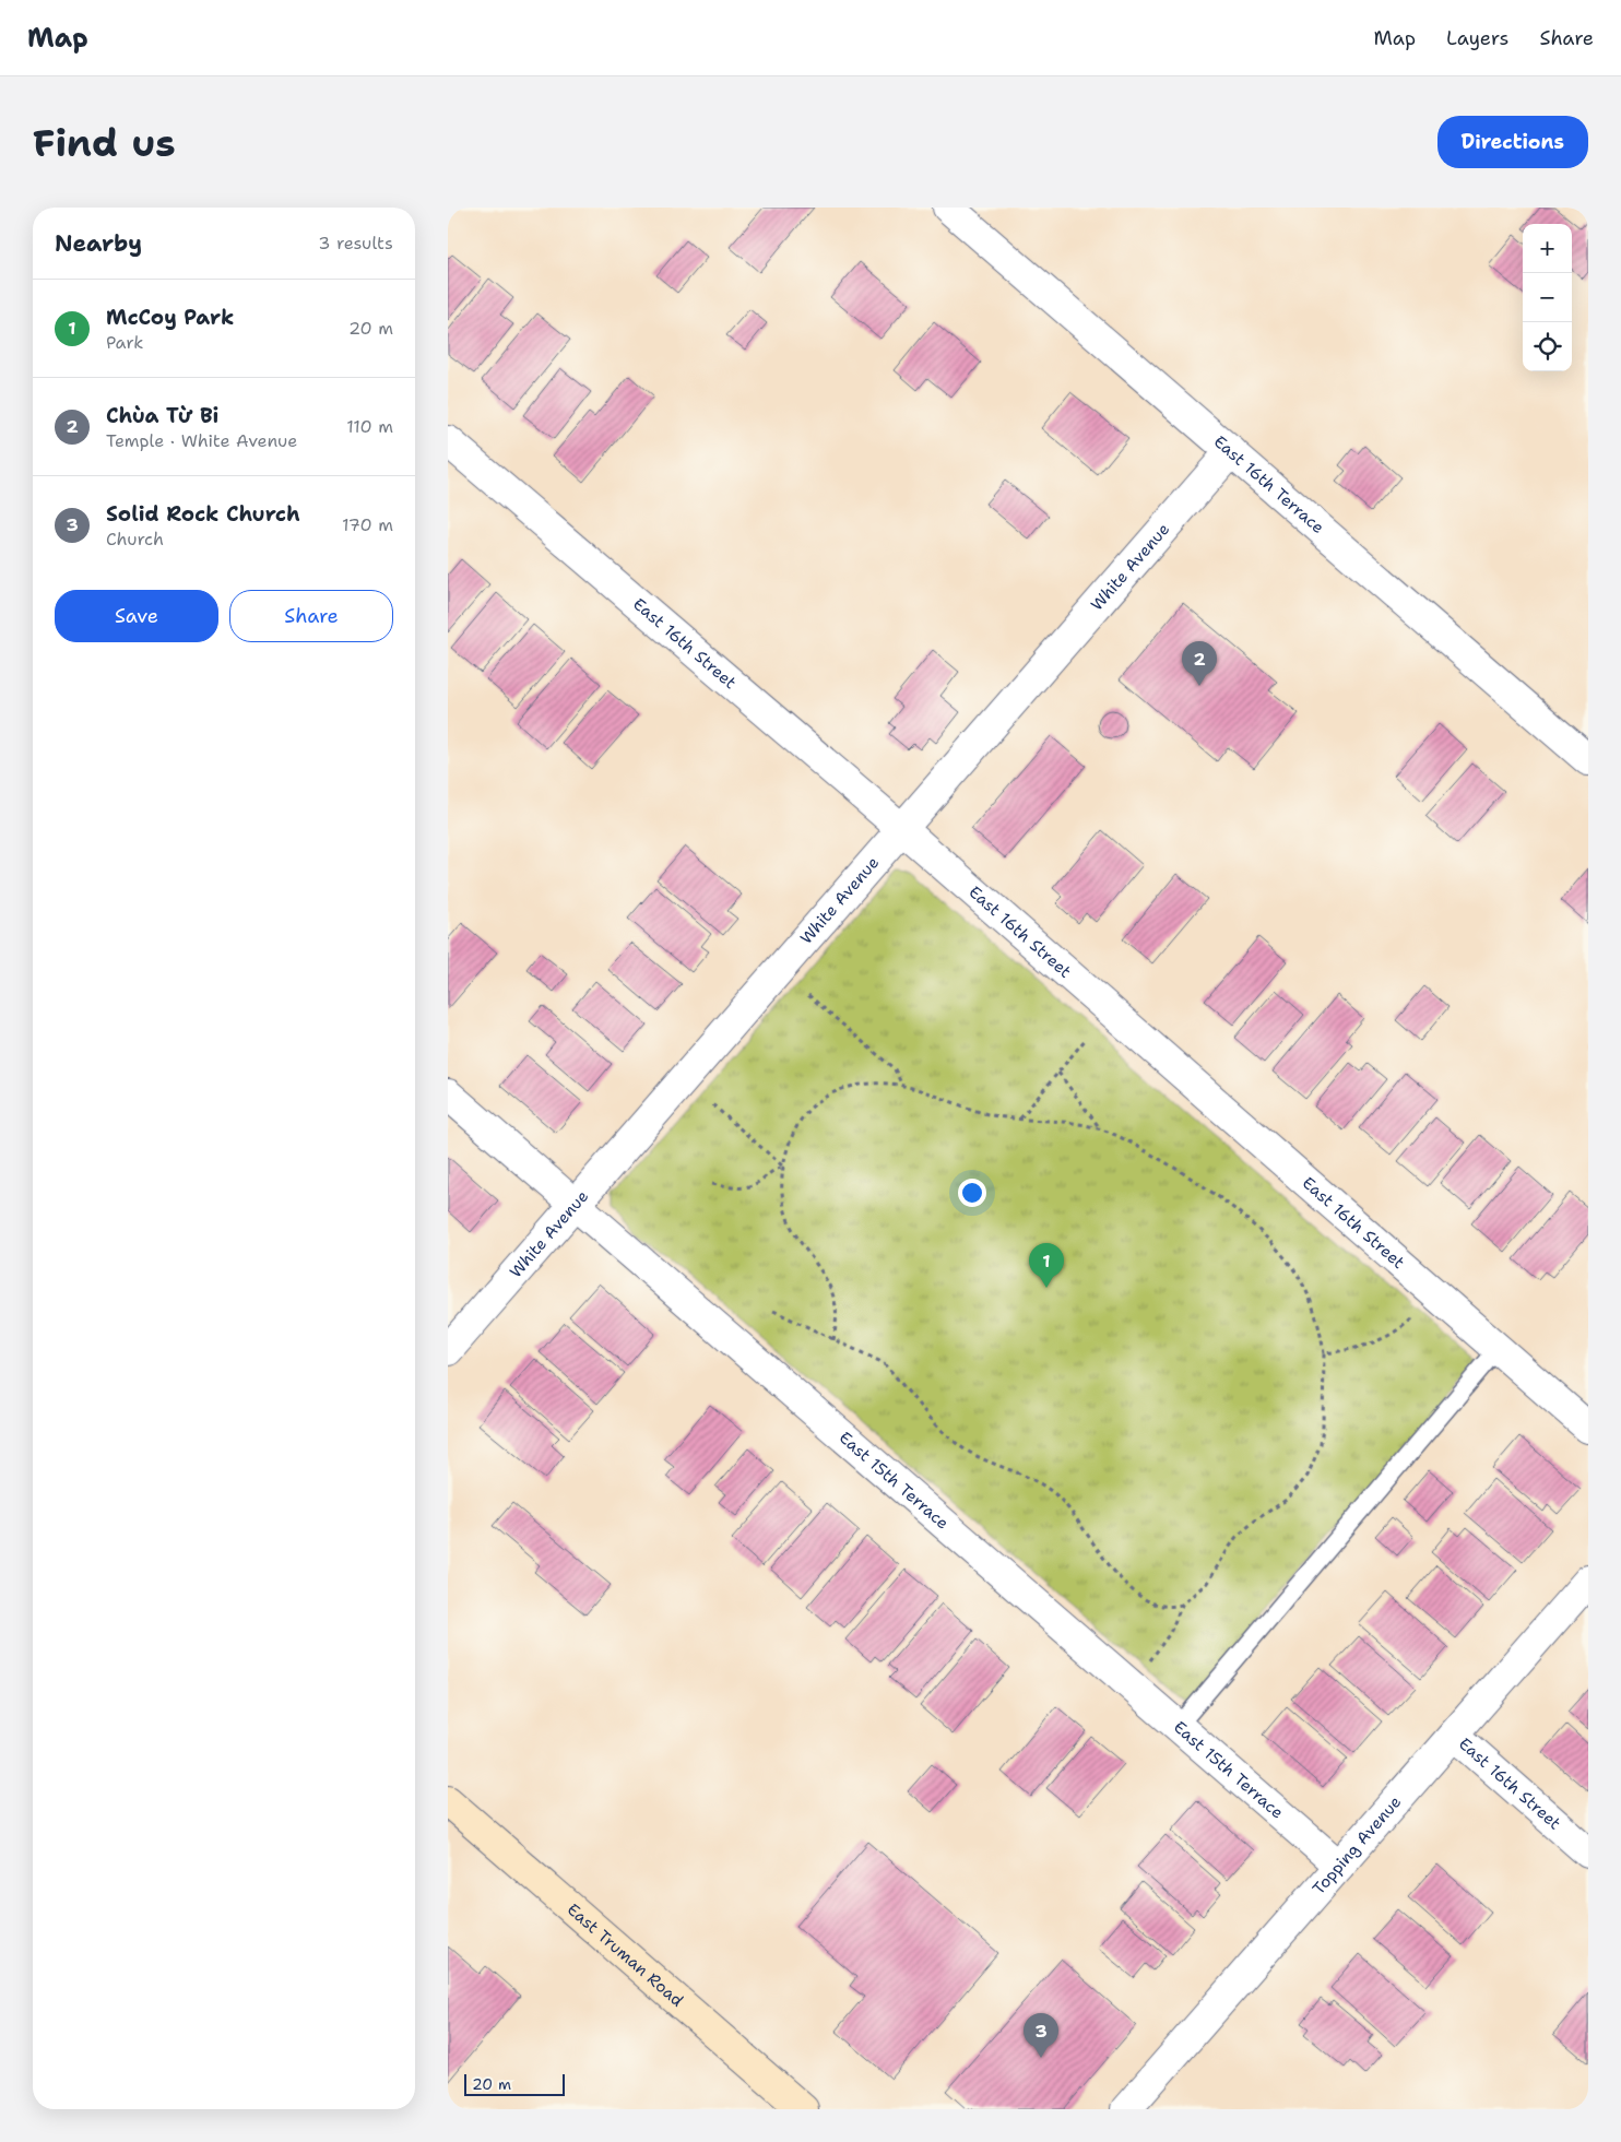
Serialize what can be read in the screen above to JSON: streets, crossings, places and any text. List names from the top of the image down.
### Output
{
  "streets": {
    "main road": ["East Truman Road"],
    "street": [
      "East 16th Terrace",
      "White Avenue",
      "East 16th Street",
      "East 15th Terrace",
      "Topping Avenue"
    ]
  },
  "crossings": [
    ["East 16th Terrace", "White Avenue"],
    ["White Avenue", "East 16th Street"],
    ["White Avenue", "East 15th Terrace"],
    ["East 16th Street", "Topping Avenue"],
    ["East 15th Terrace", "Topping Avenue"]
  ],
  "scale_bar": "20 m",
  "page": {
    "header": "Map",
    "nav": ["Map", "Layers", "Share"],
    "buttons": [
      "Directions",
      ["Save", "Share"]
    ],
    "title": "Find us",
    "heading": ["Nearby", "3 results"],
    "map_buttons": ["+", "−"],
    "list": [
      {
        "mark": "1",
        "name": "McCoy Park",
        "note": "Park",
        "value": "20 m"
      },
      {
        "mark": "2",
        "name": "Chùa Từ Bi",
        "note": "Temple · White Avenue",
        "value": "110 m"
      },
      {
        "mark": "3",
        "name": "Solid Rock Church",
        "note": "Church",
        "value": "170 m"
      }
    ],
    "pins": ["2", "1", "3"],
    "scale": "20 m"
  }
}
